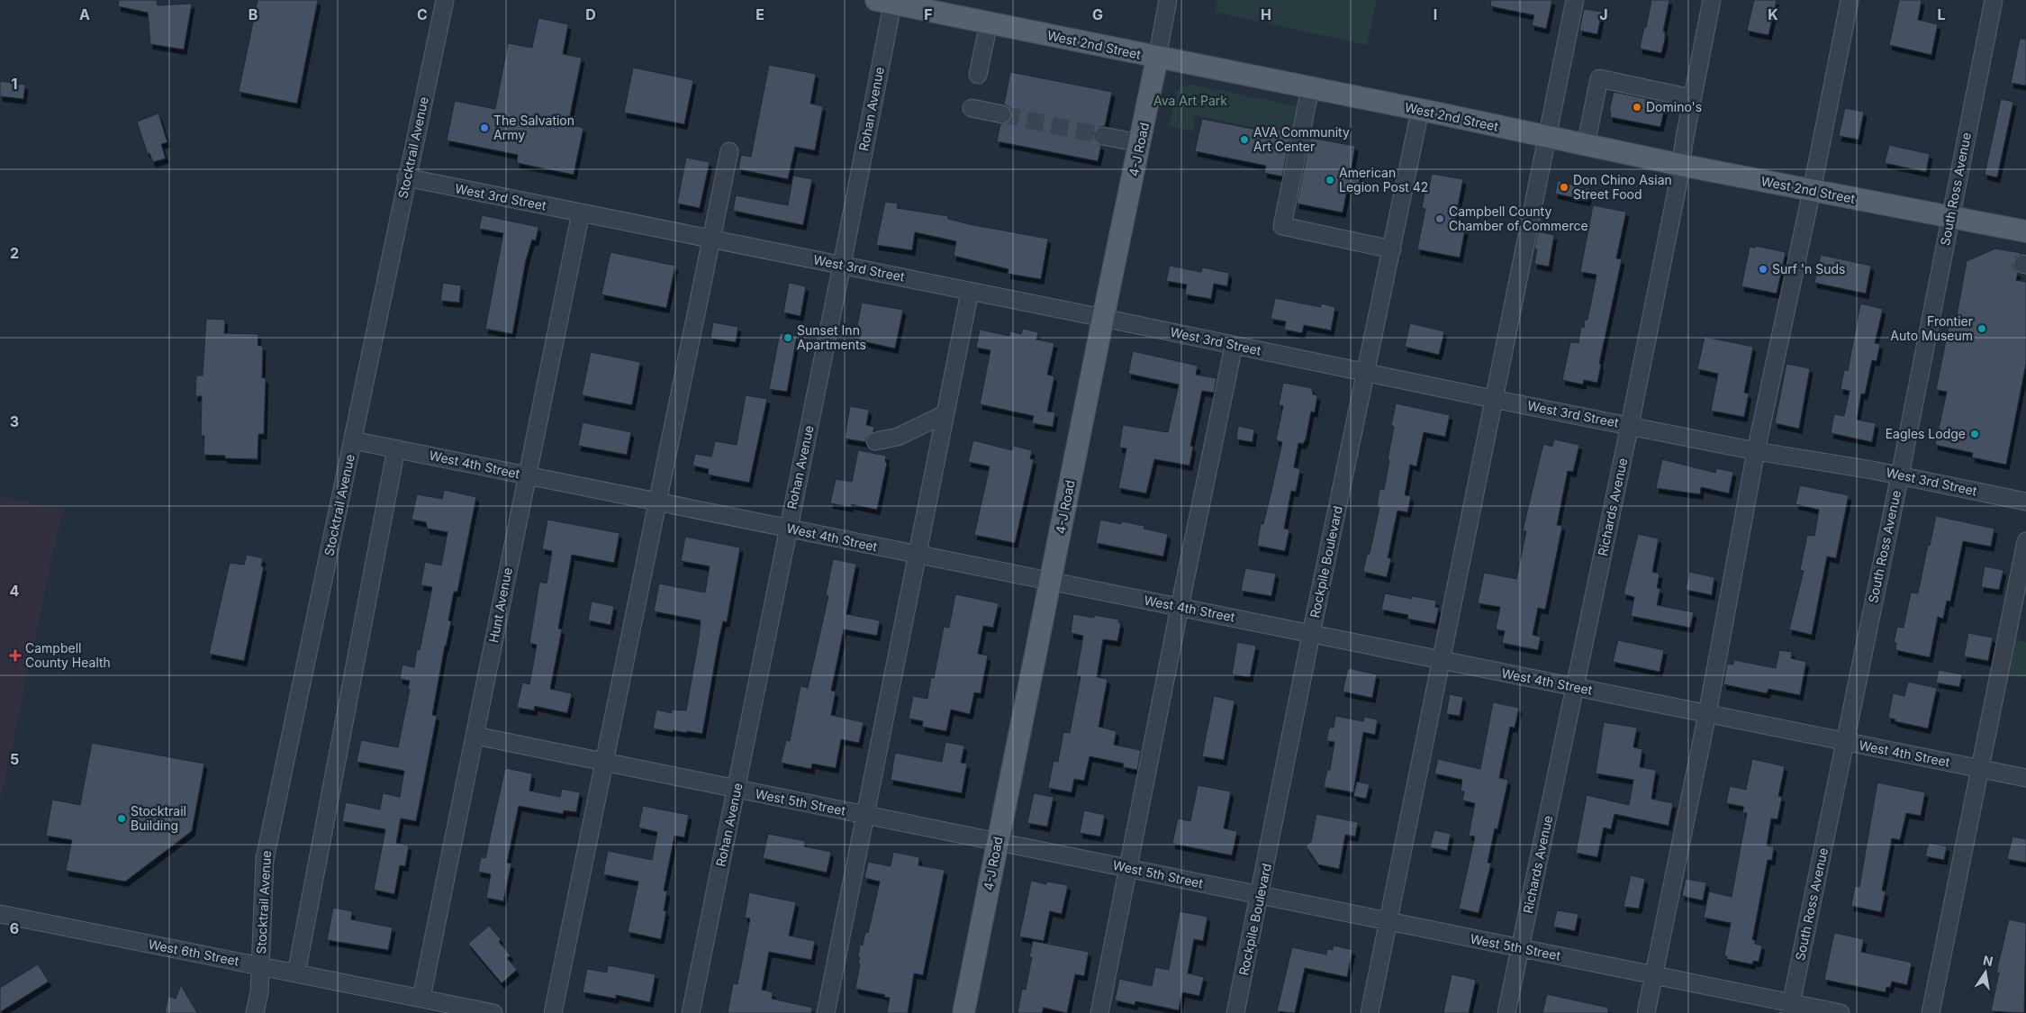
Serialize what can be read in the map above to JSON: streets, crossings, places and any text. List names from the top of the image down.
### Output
{
  "streets": {
    "main road": ["West 2nd Street", "4-J Road"],
    "street": [
      "Rohan Avenue",
      "Stocktrail Avenue",
      "South Ross Avenue",
      "West 3rd Street",
      "West 4th Street",
      "Richards Avenue",
      "Rockpile Boulevard",
      "Hunt Avenue",
      "West 5th Street",
      "West 6th Street"
    ]
  },
  "crossings": [
    ["West 2nd Street", "Rohan Avenue"],
    ["West 2nd Street", "4-J Road"],
    ["West 2nd Street", "South Ross Avenue"],
    ["West 2nd Street", "Richards Avenue"],
    ["West 2nd Street", "Rockpile Boulevard"],
    ["Rohan Avenue", "West 3rd Street"],
    ["Rohan Avenue", "West 4th Street"],
    ["Rohan Avenue", "West 5th Street"],
    ["Stocktrail Avenue", "West 3rd Street"],
    ["Stocktrail Avenue", "West 4th Street"],
    ["Stocktrail Avenue", "West 6th Street"],
    ["4-J Road", "West 3rd Street"],
    ["4-J Road", "West 4th Street"],
    ["4-J Road", "West 5th Street"],
    ["South Ross Avenue", "West 3rd Street"],
    ["South Ross Avenue", "West 4th Street"],
    ["South Ross Avenue", "West 5th Street"],
    ["West 3rd Street", "Richards Avenue"],
    ["West 3rd Street", "Rockpile Boulevard"],
    ["West 3rd Street", "Hunt Avenue"],
    ["West 4th Street", "Richards Avenue"],
    ["West 4th Street", "Rockpile Boulevard"],
    ["West 4th Street", "Hunt Avenue"],
    ["Richards Avenue", "West 5th Street"],
    ["Rockpile Boulevard", "West 5th Street"],
    ["Hunt Avenue", "West 5th Street"],
    ["Hunt Avenue", "West 6th Street"]
  ],
  "parks": ["Ava Art Park"],
  "places": {
    "other": [
      "Domino's",
      "The Salvation Army",
      "AVA Community Art Center",
      "American Legion Post 42",
      "Don Chino Asian Street Food",
      "Campbell County Chamber of Commerce",
      "Surf 'n Suds",
      "Frontier Auto Museum",
      "Sunset Inn Apartments",
      "Eagles Lodge",
      "Stocktrail Building"
    ],
    "health": ["Campbell County Health"]
  },
  "north": "top",
  "grid": {
    "columns": [
      "A",
      "B",
      "C",
      "D",
      "E",
      "F",
      "G",
      "H",
      "I",
      "J",
      "K",
      "L"
    ],
    "rows": [
      "1",
      "2",
      "3",
      "4",
      "5",
      "6"
    ]
  }
}
